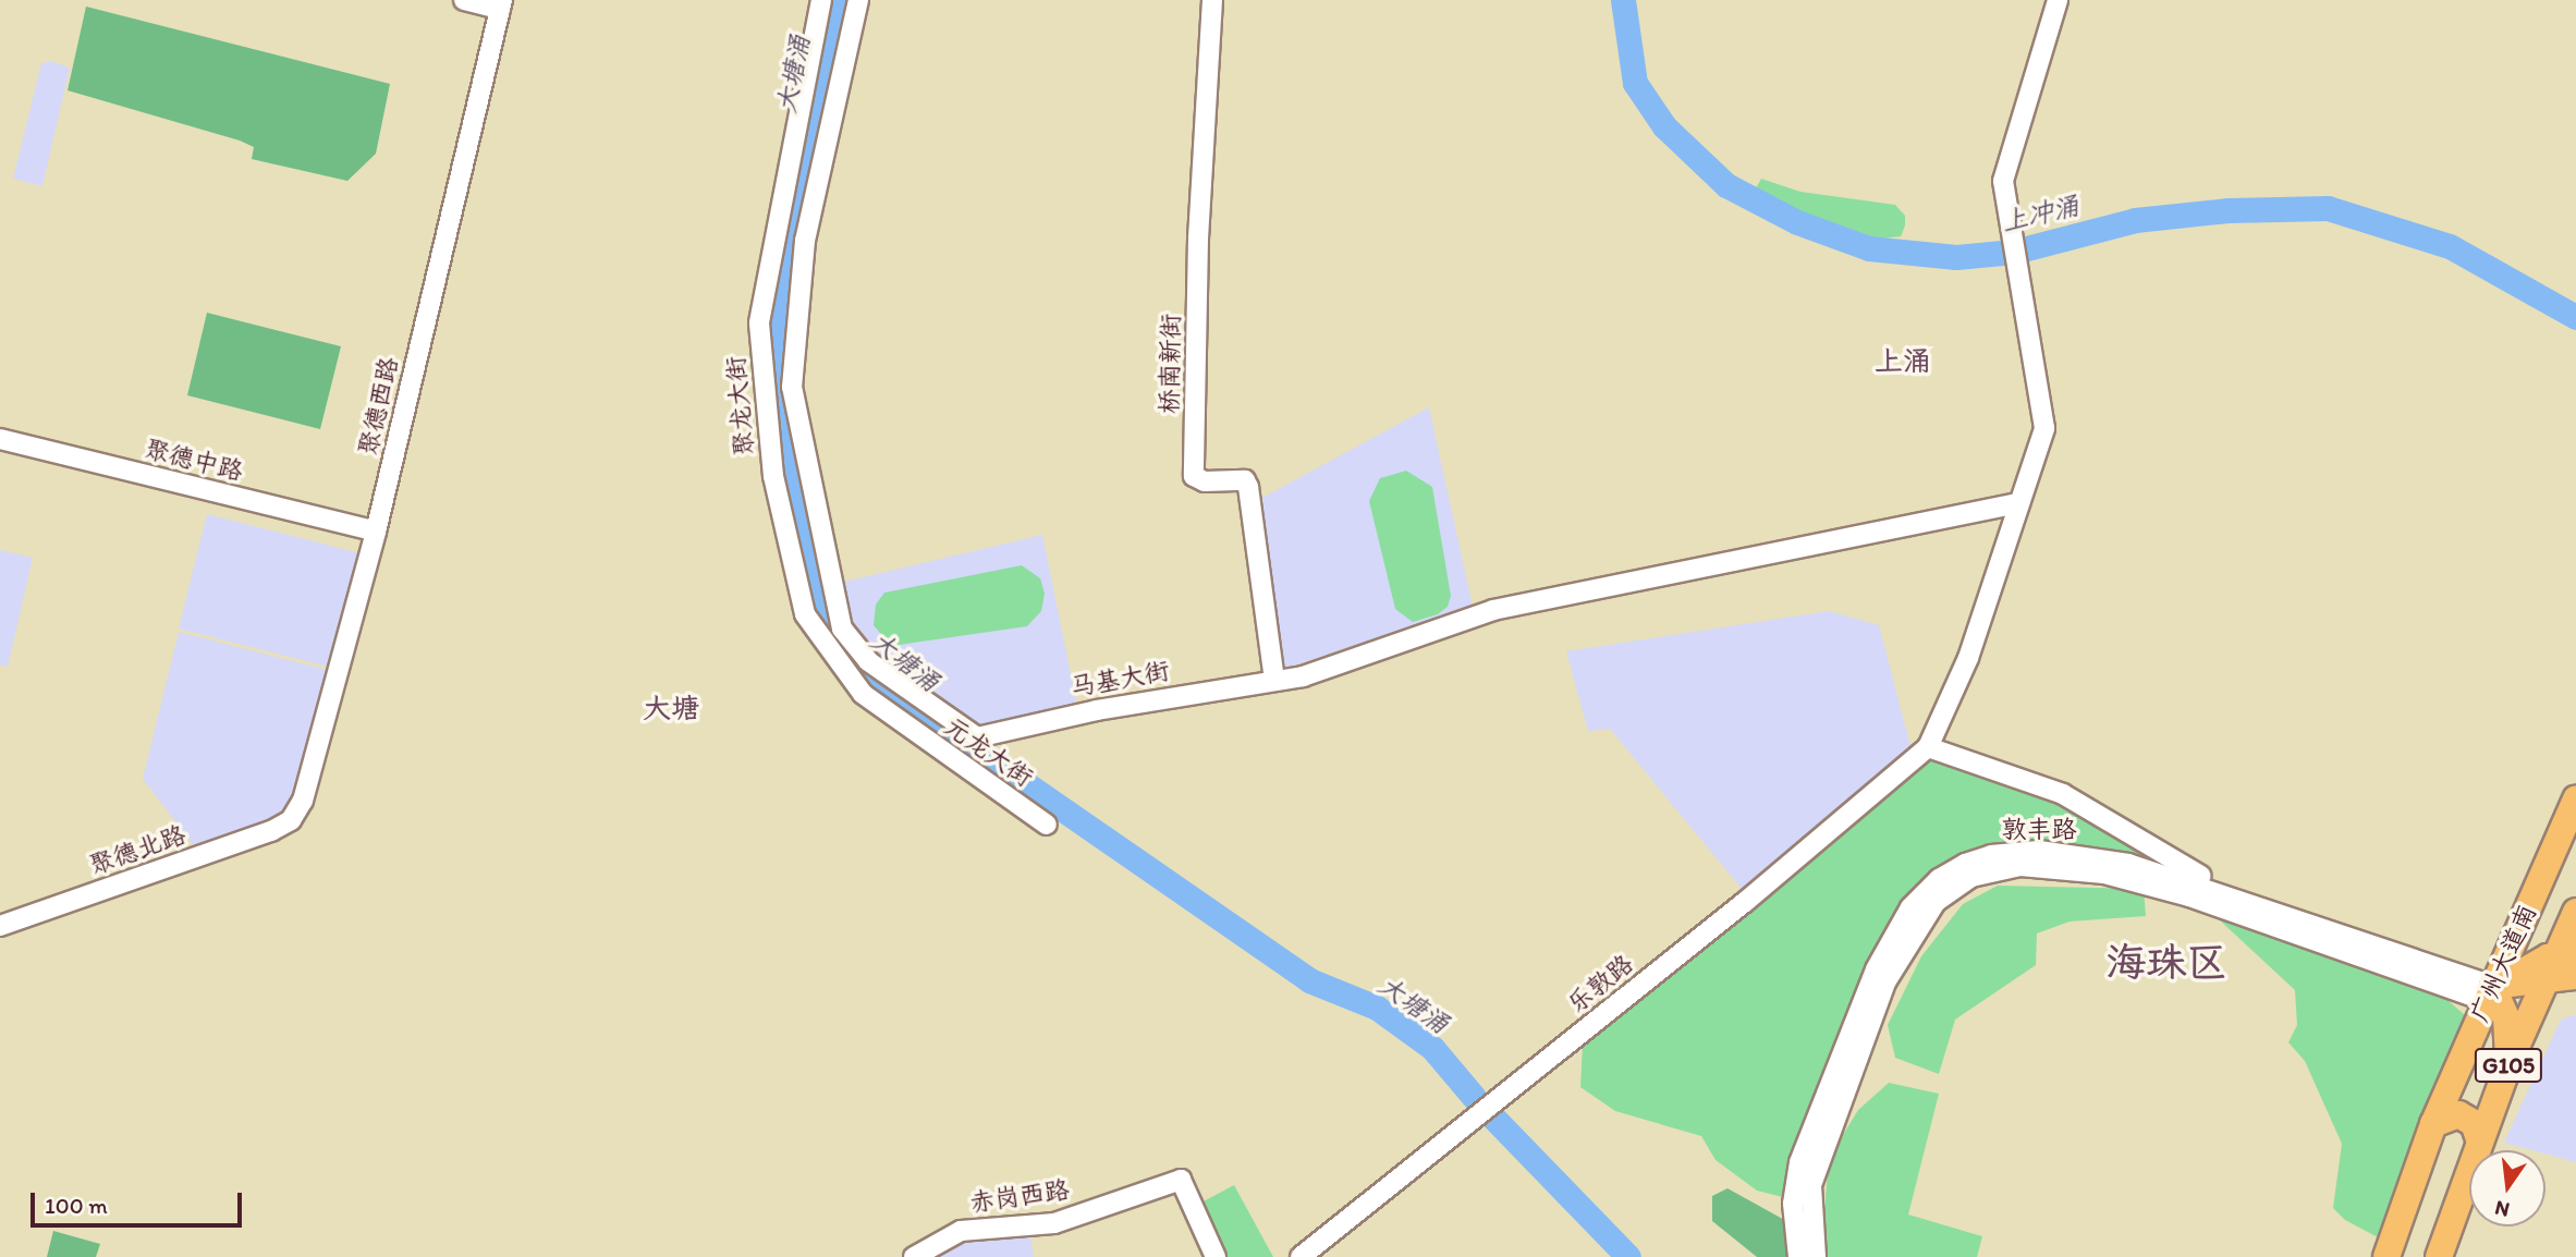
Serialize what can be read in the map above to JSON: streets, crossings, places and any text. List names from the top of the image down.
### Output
{
  "streets": {
    "highway": ["广州大道南", "G105"],
    "street": [
      "桥南新街",
      "聚德西路",
      "聚龙大街",
      "聚德中路",
      "马基大街",
      "元龙大街",
      "敦丰路",
      "聚德北路",
      "乐敦路",
      "赤岗西路"
    ]
  },
  "crossings": [
    ["桥南新街", "马基大街"],
    ["聚德西路", "聚德中路"],
    ["聚德西路", "聚德北路"],
    ["聚龙大街", "元龙大街"],
    ["敦丰路", "广州大道南"]
  ],
  "districts": ["上涌", "大塘", "海珠区"],
  "water": ["大塘涌", "上冲涌"],
  "scale_bar": "100 m",
  "north": "bottom"
}
